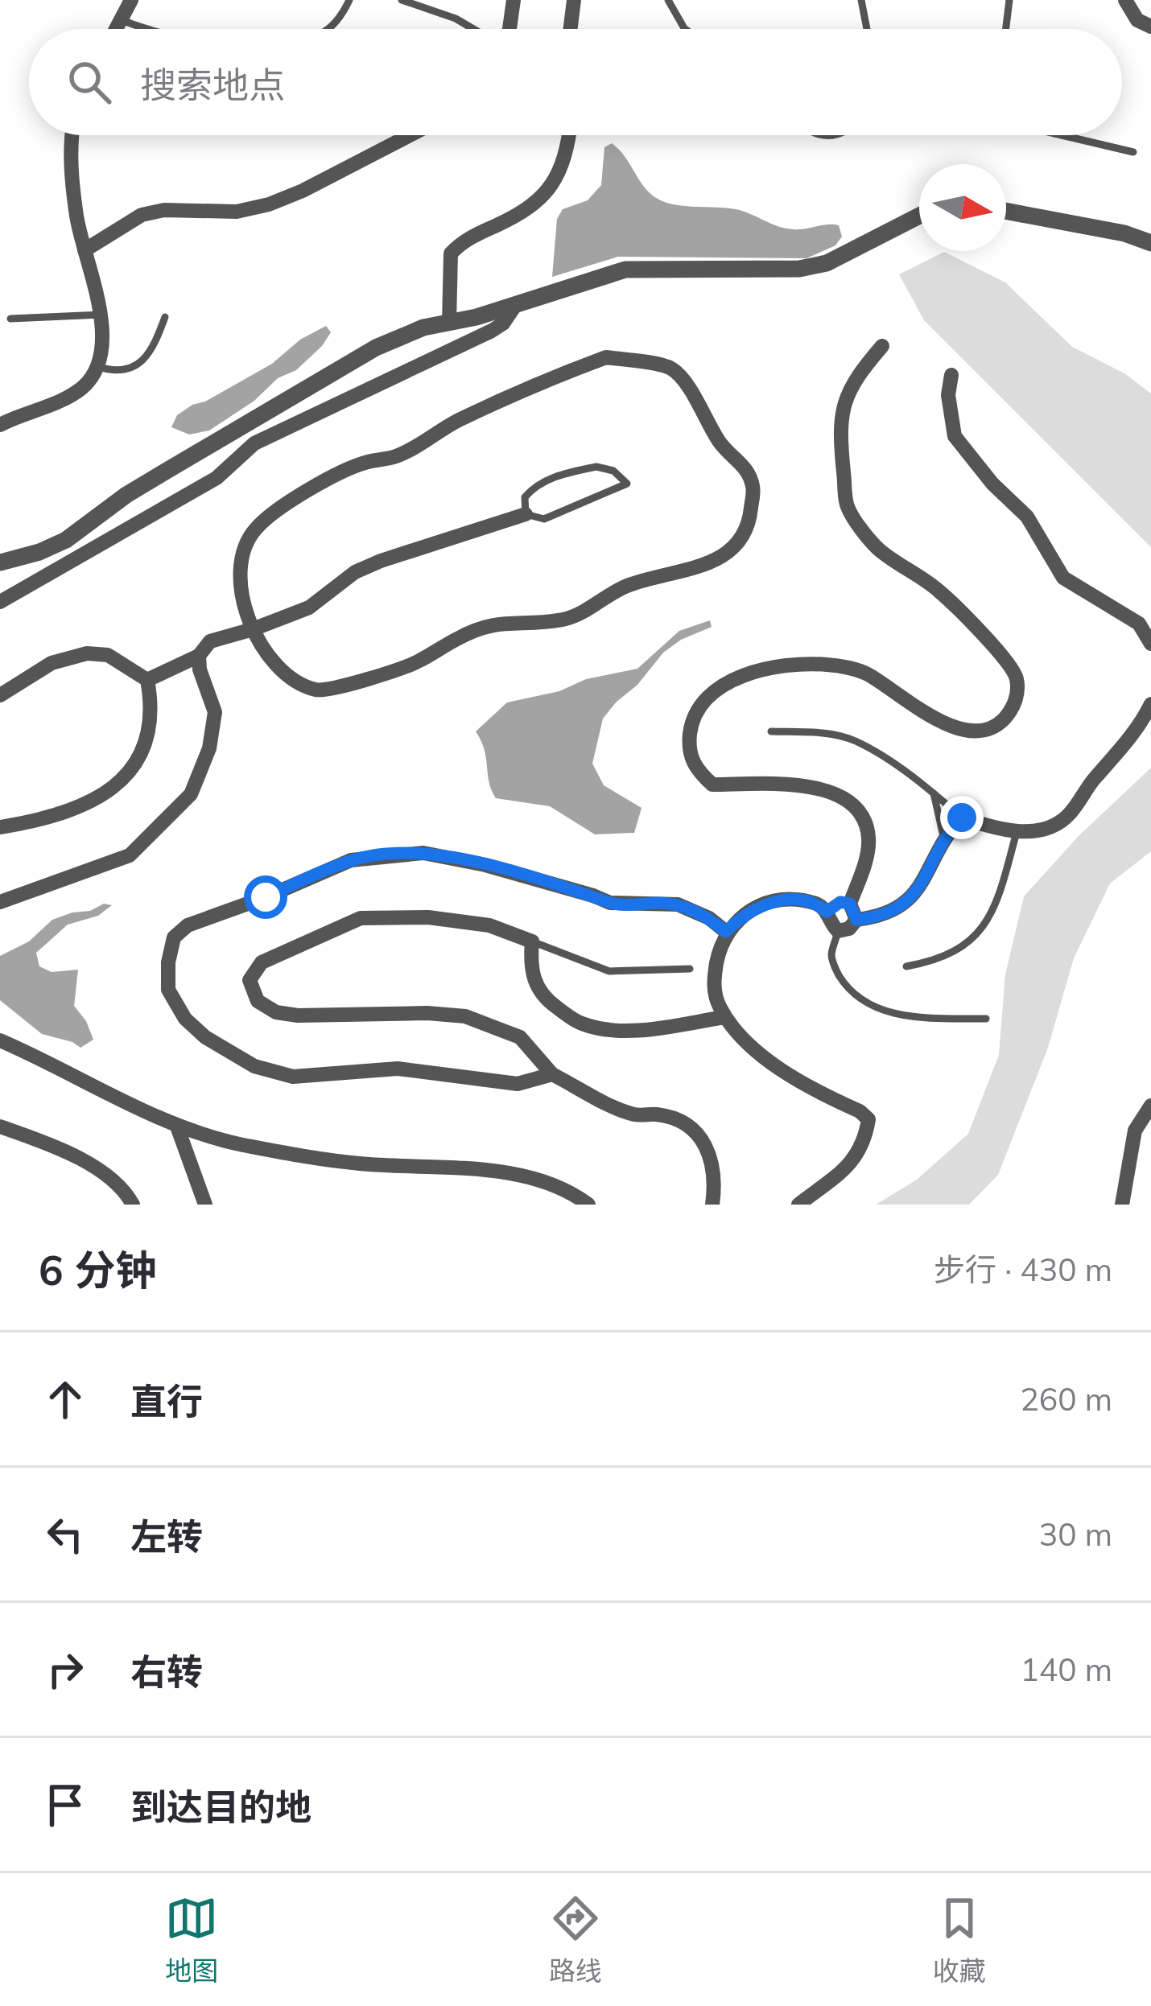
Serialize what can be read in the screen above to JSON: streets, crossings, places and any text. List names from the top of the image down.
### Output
{
  "north": "right",
  "page": {
    "search": "搜索地点",
    "heading": ["6 分钟", "步行 · 430 m"],
    "list": [
      ["直行", "260 m"],
      ["左转", "30 m"],
      ["右转", "140 m"],
      "到达目的地"
    ],
    "nav": ["地图", "路线", "收藏"]
  }
}
